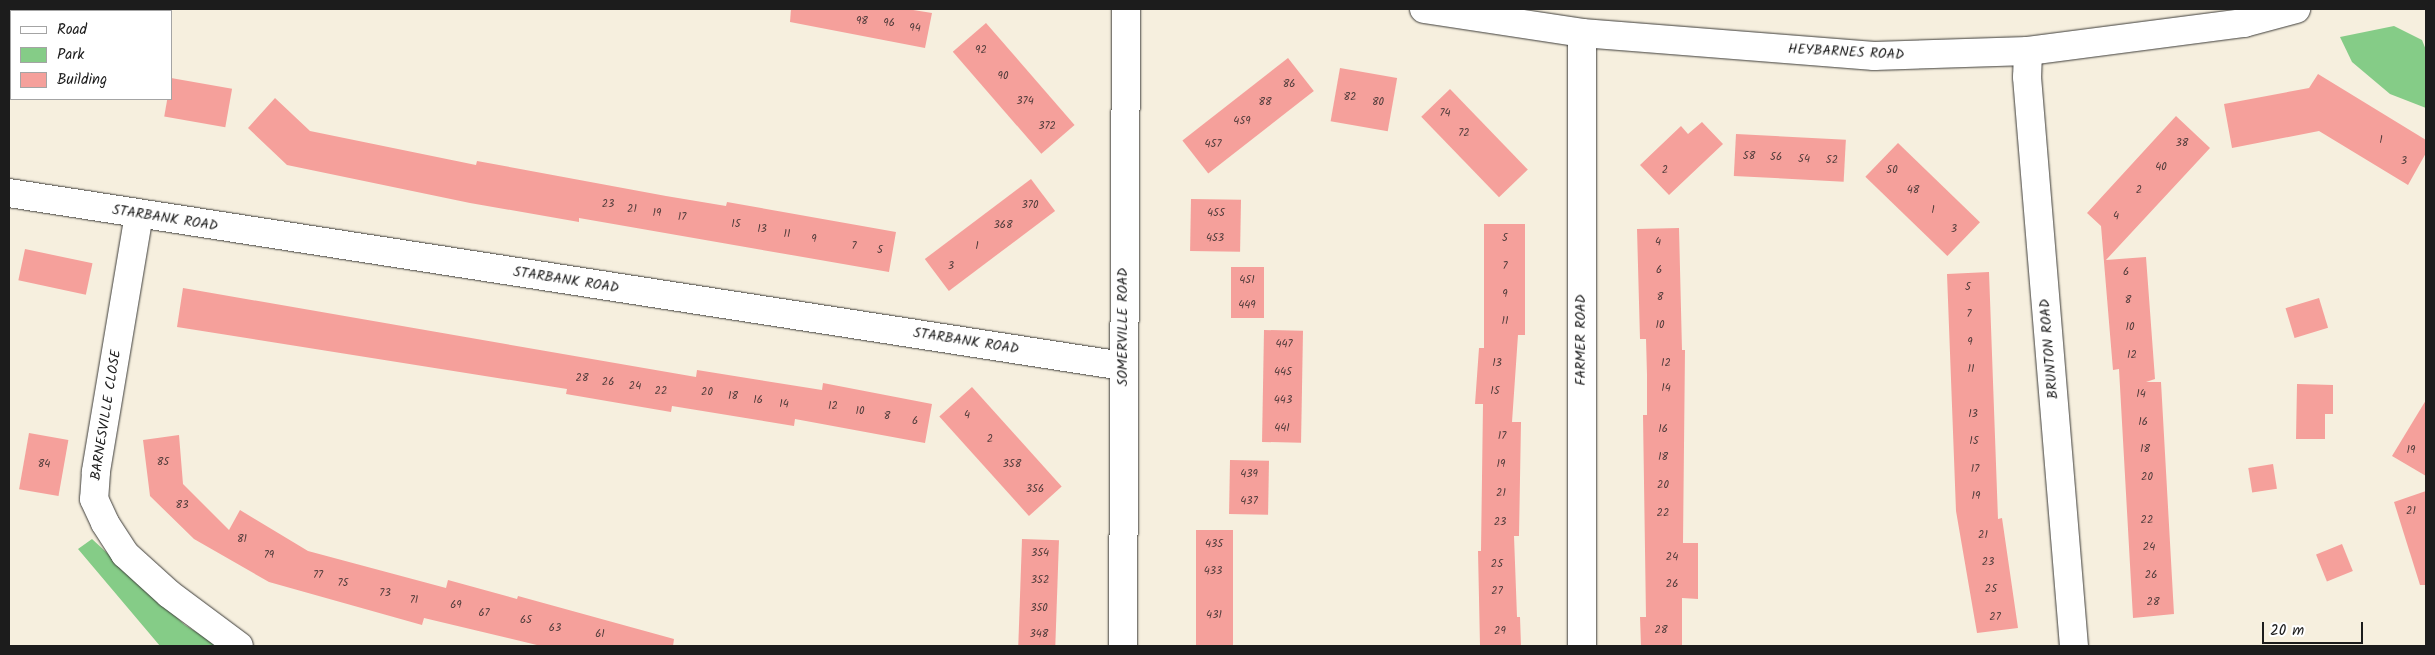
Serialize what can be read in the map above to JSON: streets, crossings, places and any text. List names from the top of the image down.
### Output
{
  "streets": {
    "street": [
      "HEYBARNES ROAD",
      "STARBANK ROAD",
      "SOMERVILLE ROAD",
      "FARMER ROAD",
      "BRUNTON ROAD",
      "BARNESVILLE CLOSE"
    ]
  },
  "crossings": [
    ["HEYBARNES ROAD", "FARMER ROAD"],
    ["HEYBARNES ROAD", "BRUNTON ROAD"],
    ["STARBANK ROAD", "SOMERVILLE ROAD"],
    ["STARBANK ROAD", "BARNESVILLE CLOSE"]
  ],
  "house_numbers": [
    "98",
    "96",
    "94",
    "92",
    "90",
    "86",
    "82",
    "374",
    "88",
    "80",
    "74",
    "459",
    "372",
    "72",
    "1",
    "38",
    "457",
    "58",
    "56",
    "54",
    "52",
    "3",
    "40",
    "2",
    "50",
    "48",
    "2",
    "23",
    "370",
    "21",
    "1",
    "19",
    "455",
    "4",
    "17",
    "15",
    "368",
    "13",
    "3",
    "11",
    "453",
    "5",
    "9",
    "4",
    "7",
    "1",
    "5",
    "3",
    "7",
    "6",
    "6",
    "451",
    "5",
    "9",
    "8",
    "8",
    "449",
    "7",
    "11",
    "10",
    "10",
    "9",
    "447",
    "12",
    "13",
    "12",
    "11",
    "445",
    "28",
    "26",
    "24",
    "14",
    "22",
    "15",
    "20",
    "14",
    "18",
    "16",
    "443",
    "14",
    "12",
    "10",
    "13",
    "4",
    "8",
    "6",
    "16",
    "441",
    "16",
    "17",
    "2",
    "15",
    "18",
    "19",
    "18",
    "85",
    "84",
    "358",
    "19",
    "17",
    "439",
    "20",
    "20",
    "356",
    "21",
    "19",
    "437",
    "83",
    "21",
    "22",
    "22",
    "23",
    "21",
    "81",
    "435",
    "24",
    "354",
    "79",
    "24",
    "23",
    "25",
    "433",
    "77",
    "26",
    "352",
    "75",
    "26",
    "25",
    "27",
    "73",
    "71",
    "28",
    "69",
    "350",
    "67",
    "431",
    "27",
    "65",
    "63",
    "28",
    "29",
    "61",
    "348"
  ],
  "legend": ["Road", "Park", "Building"],
  "scale_bar": "20 m"
}
